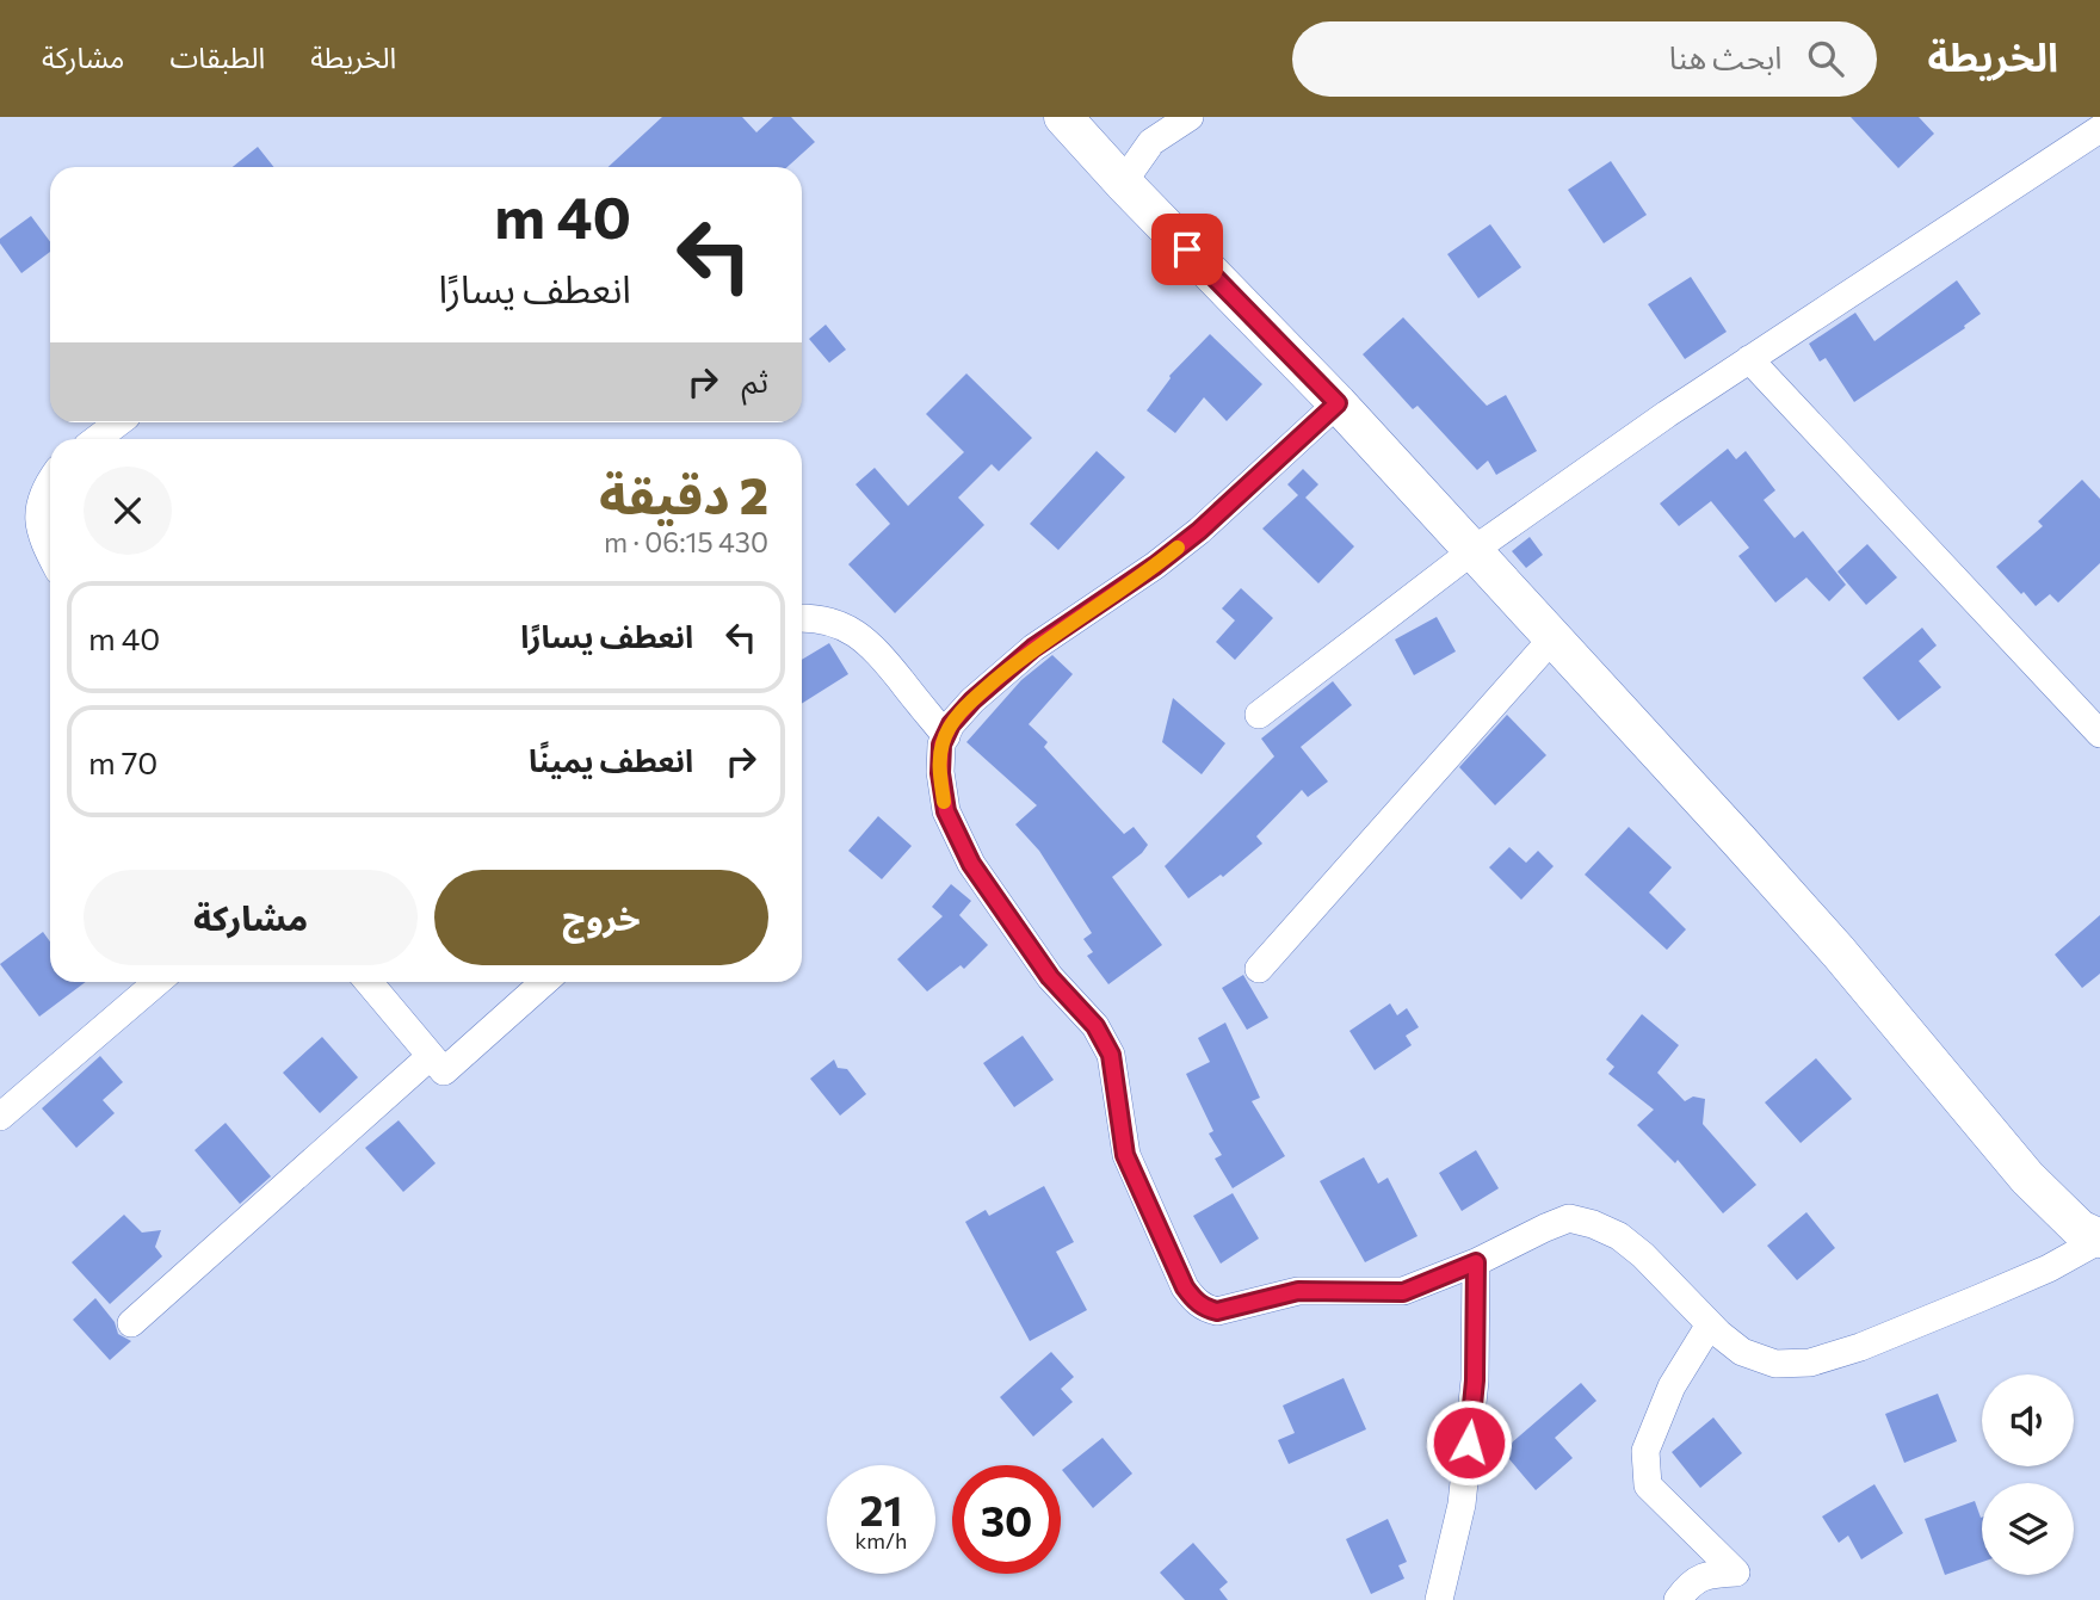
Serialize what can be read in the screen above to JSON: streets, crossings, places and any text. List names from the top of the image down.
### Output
{
  "page": {
    "header": "الخريطة",
    "search": "ابحث هنا",
    "nav": ["الخريطة", "الطبقات", "مشاركة"],
    "turn": ["40 m", "انعطف يسارًا"],
    "then": "ثم",
    "heading": ["2 دقيقة", "430 m · 06:15"],
    "list": [
      {
        "name": "انعطف يسارًا",
        "value": "40 m"
      },
      {
        "name": "انعطف يمينًا",
        "value": "70 m"
      }
    ],
    "buttons": ["خروج", "مشاركة"],
    "speed": "21 km/h",
    "limit": "30"
  }
}
